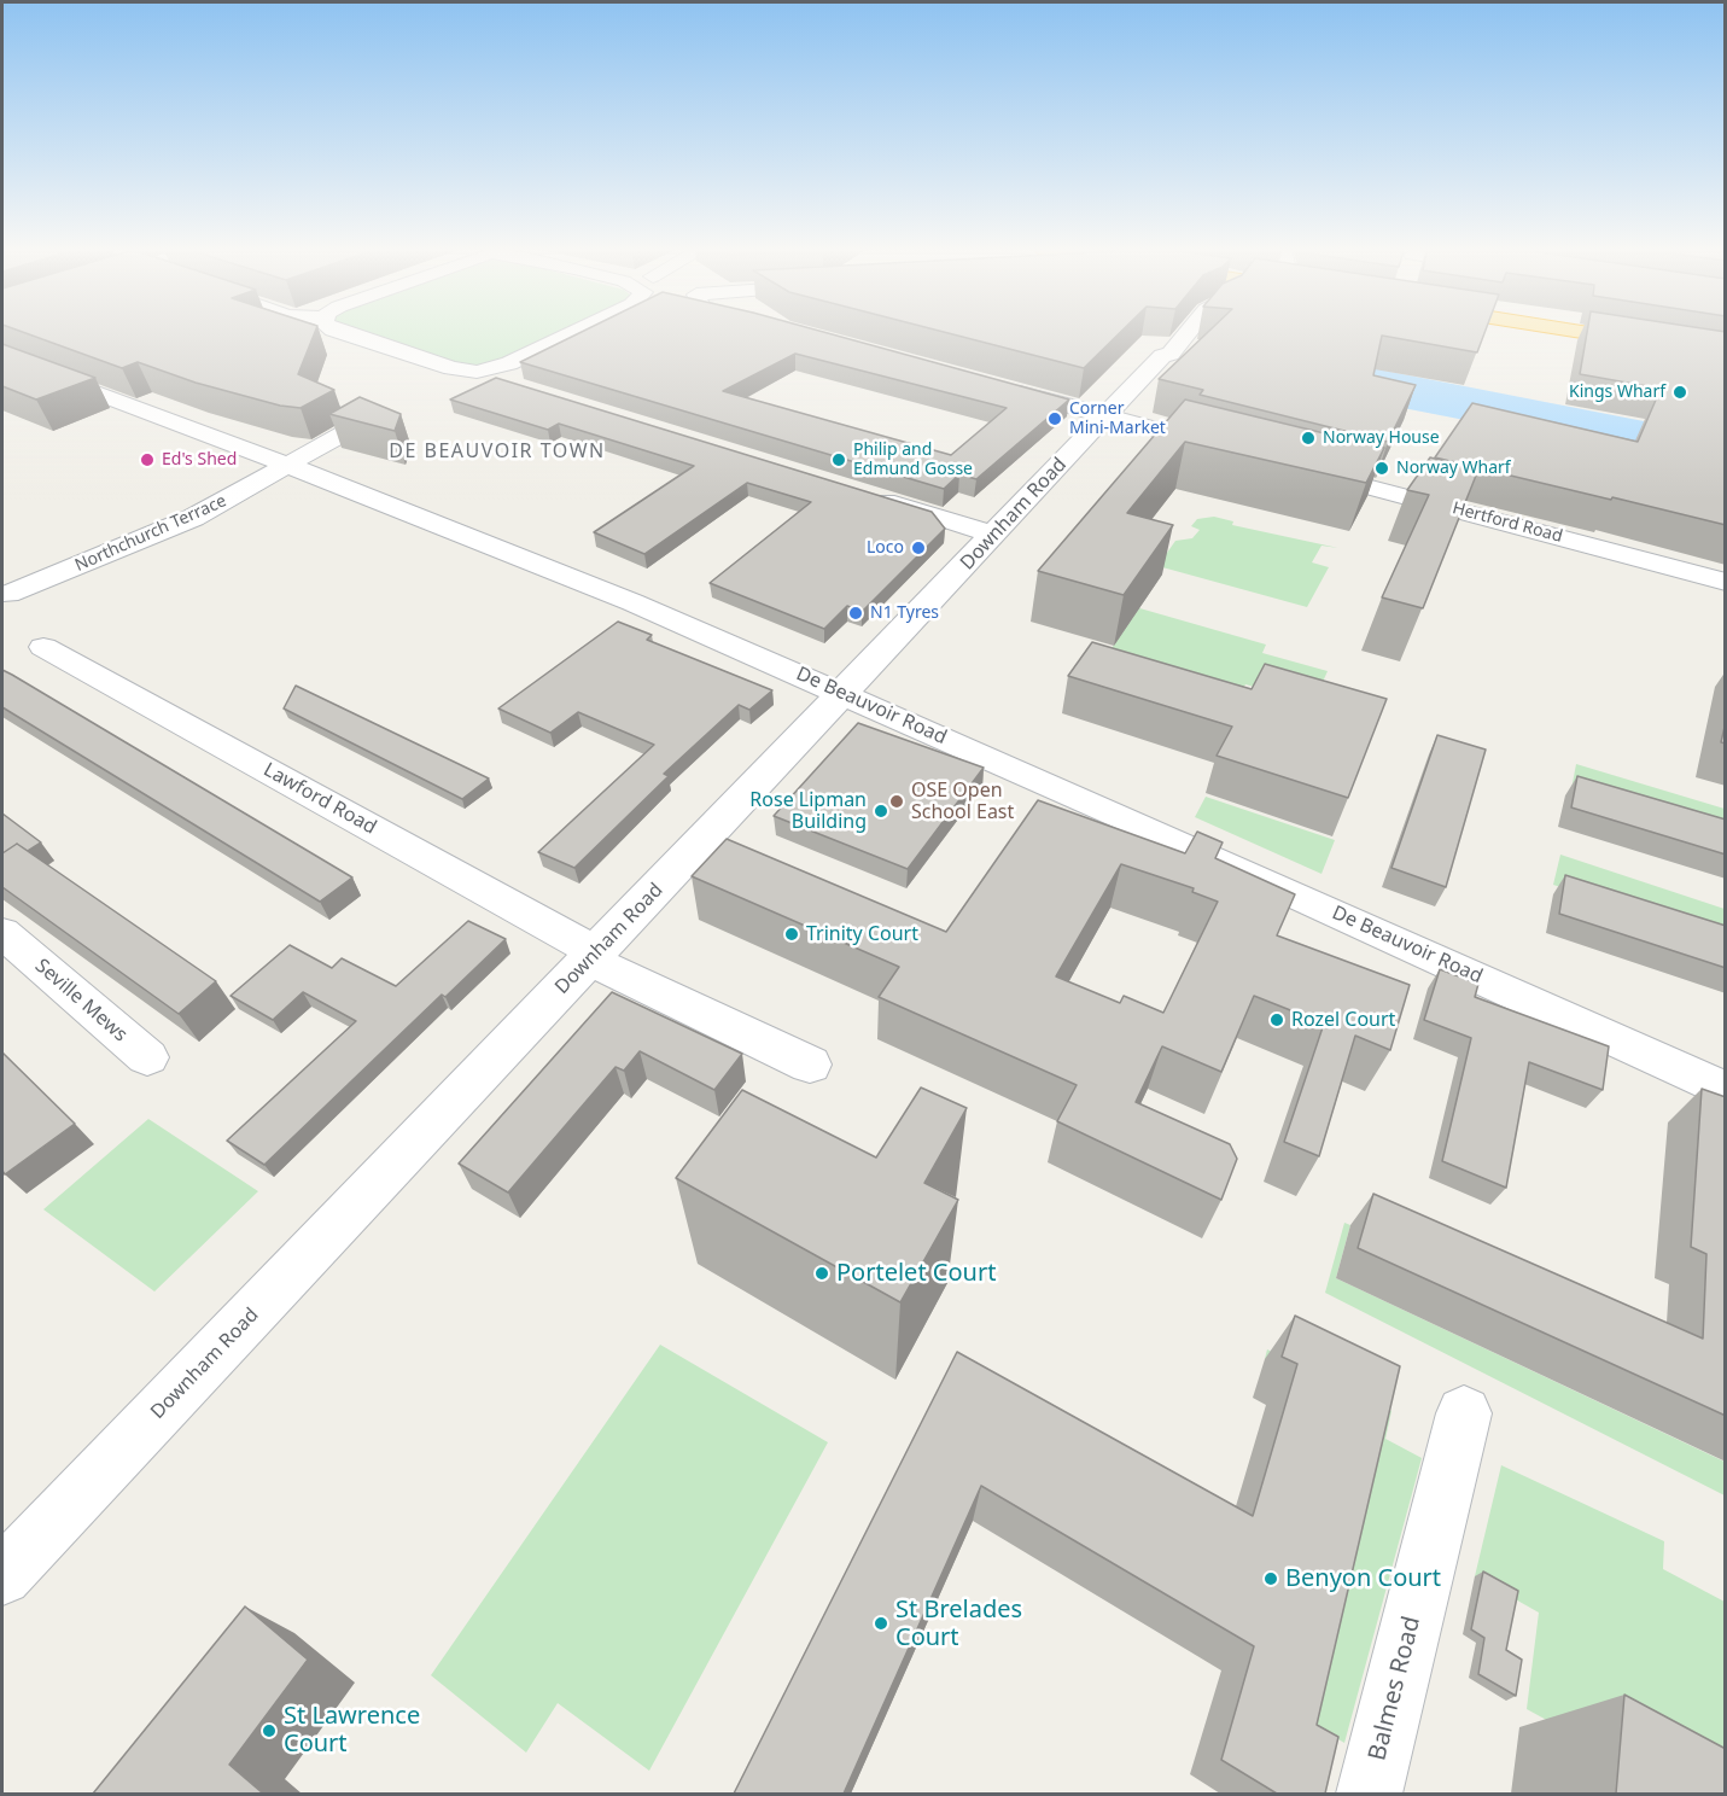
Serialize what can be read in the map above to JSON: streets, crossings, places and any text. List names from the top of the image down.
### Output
{
  "streets": {
    "street": [
      "Downham Road",
      "Hertford Road",
      "Northchurch Terrace",
      "De Beauvoir Road",
      "Lawford Road",
      "Seville Mews",
      "Balmes Road"
    ]
  },
  "crossings": [
    ["Downham Road", "De Beauvoir Road"],
    ["Downham Road", "Lawford Road"],
    ["Northchurch Terrace", "De Beauvoir Road"]
  ],
  "districts": ["DE BEAUVOIR TOWN"],
  "places": [
    "Kings Wharf",
    "Corner Mini-Market",
    "Norway House",
    "Ed's Shed",
    "Philip and Edmund Gosse",
    "Norway Wharf",
    "Loco",
    "N1 Tyres",
    "OSE Open School East",
    "Rose Lipman Building",
    "Trinity Court",
    "Rozel Court",
    "Portelet Court",
    "Benyon Court",
    "St Brelades Court",
    "St Lawrence Court"
  ]
}
